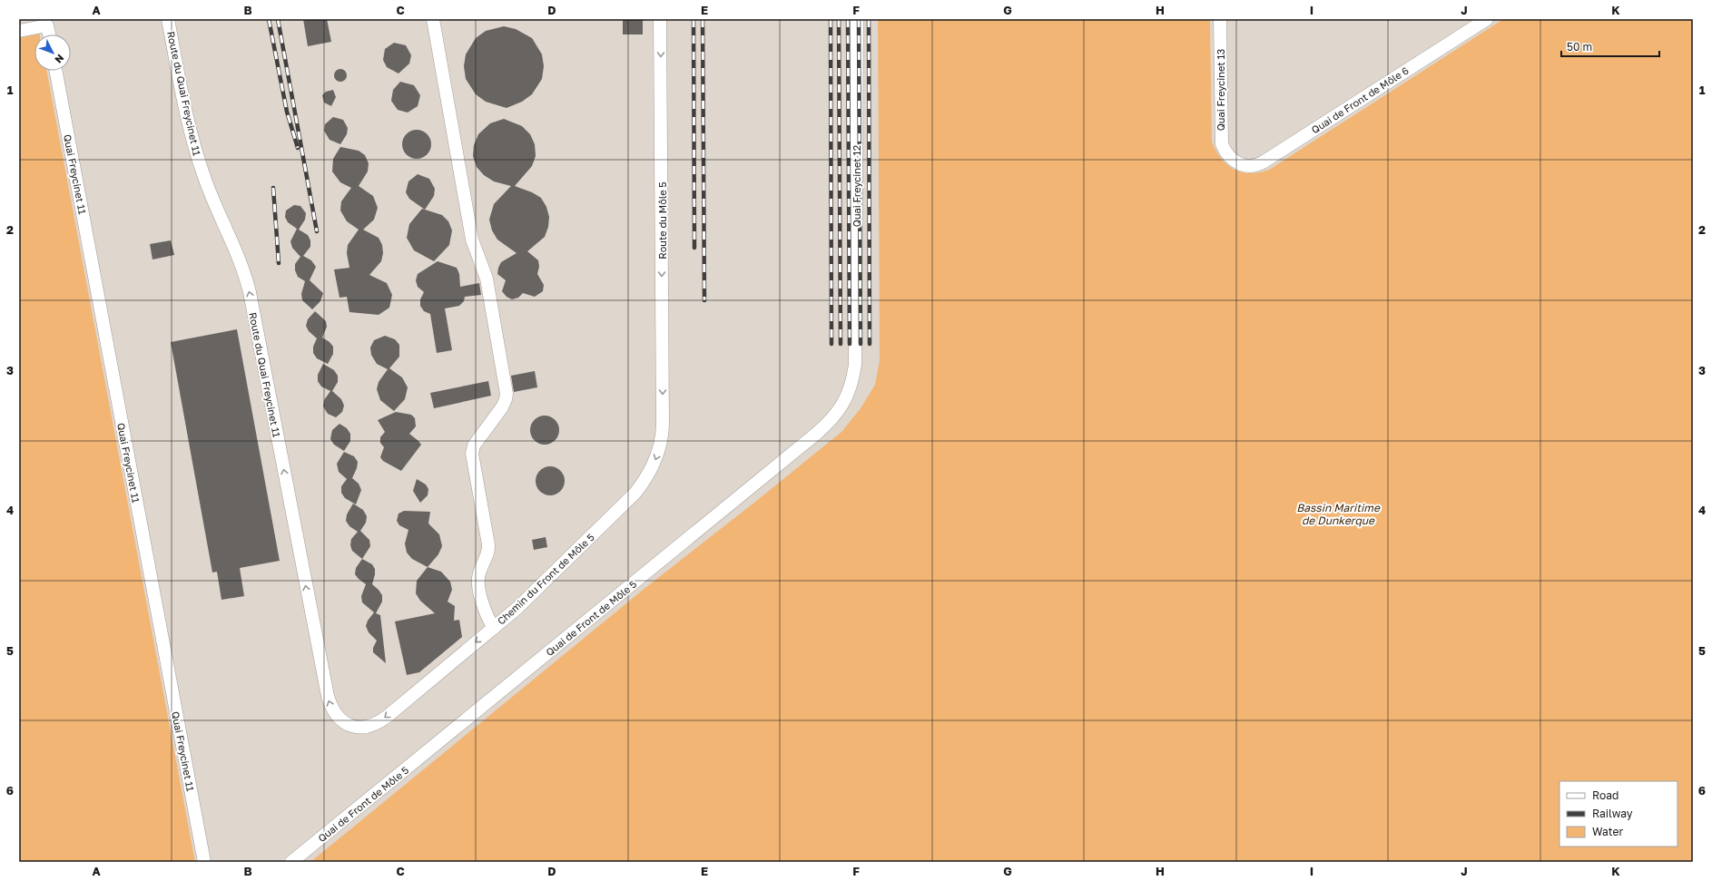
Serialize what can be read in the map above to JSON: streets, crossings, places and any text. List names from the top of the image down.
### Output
{
  "streets": {
    "street": [
      "Quai Freycinet 13",
      "Route du Quai Freycinet 11",
      "Quai de Front de Môle 6",
      "Quai Freycinet 11",
      "Quai Freycinet 12",
      "Route du Môle 5",
      "Chemin du Front de Môle 5",
      "Quai de Front de Môle 5"
    ]
  },
  "crossings": [
    ["Quai Freycinet 13", "Quai de Front de Môle 6"],
    ["Route du Quai Freycinet 11", "Chemin du Front de Môle 5"],
    ["Quai Freycinet 12", "Quai de Front de Môle 5"],
    ["Route du Môle 5", "Chemin du Front de Môle 5"]
  ],
  "one_way": ["Route du Quai Freycinet 11", "Route du Môle 5", "Chemin du Front de Môle 5"],
  "water": ["Bassin Maritime de Dunkerque"],
  "legend": ["Road", "Railway", "Water"],
  "scale_bar": "50 m",
  "north": "bottom right",
  "grid": {
    "columns": [
      "A",
      "B",
      "C",
      "D",
      "E",
      "F",
      "G",
      "H",
      "I",
      "J",
      "K"
    ],
    "rows": [
      "1",
      "2",
      "3",
      "4",
      "5",
      "6"
    ]
  }
}
